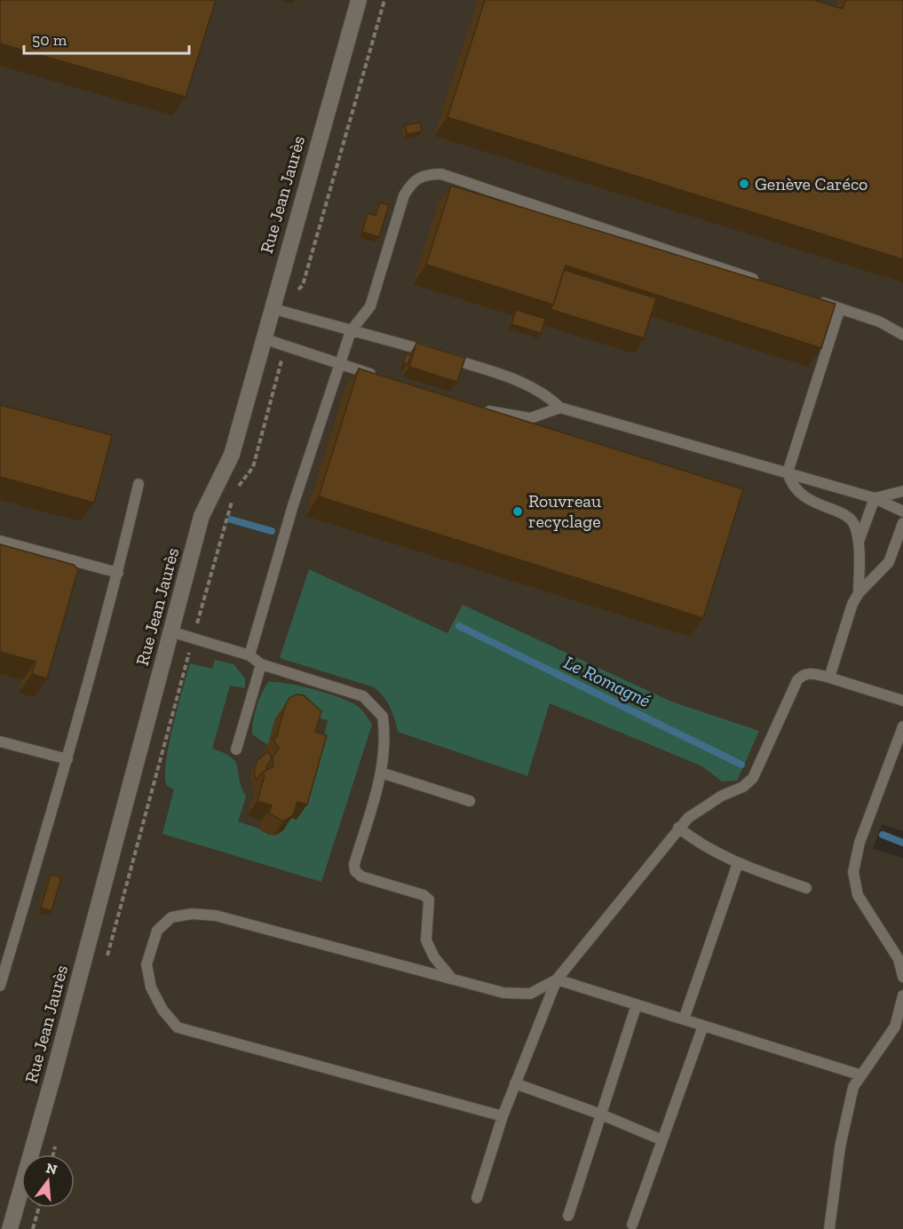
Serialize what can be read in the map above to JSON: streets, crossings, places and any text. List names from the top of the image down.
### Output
{
  "streets": {
    "street": ["Rue Jean Jaurès"]
  },
  "water": ["Le Romagné"],
  "places": ["Genève Caréco", "Rouvreau recyclage"],
  "scale_bar": "50 m",
  "north": "top"
}
